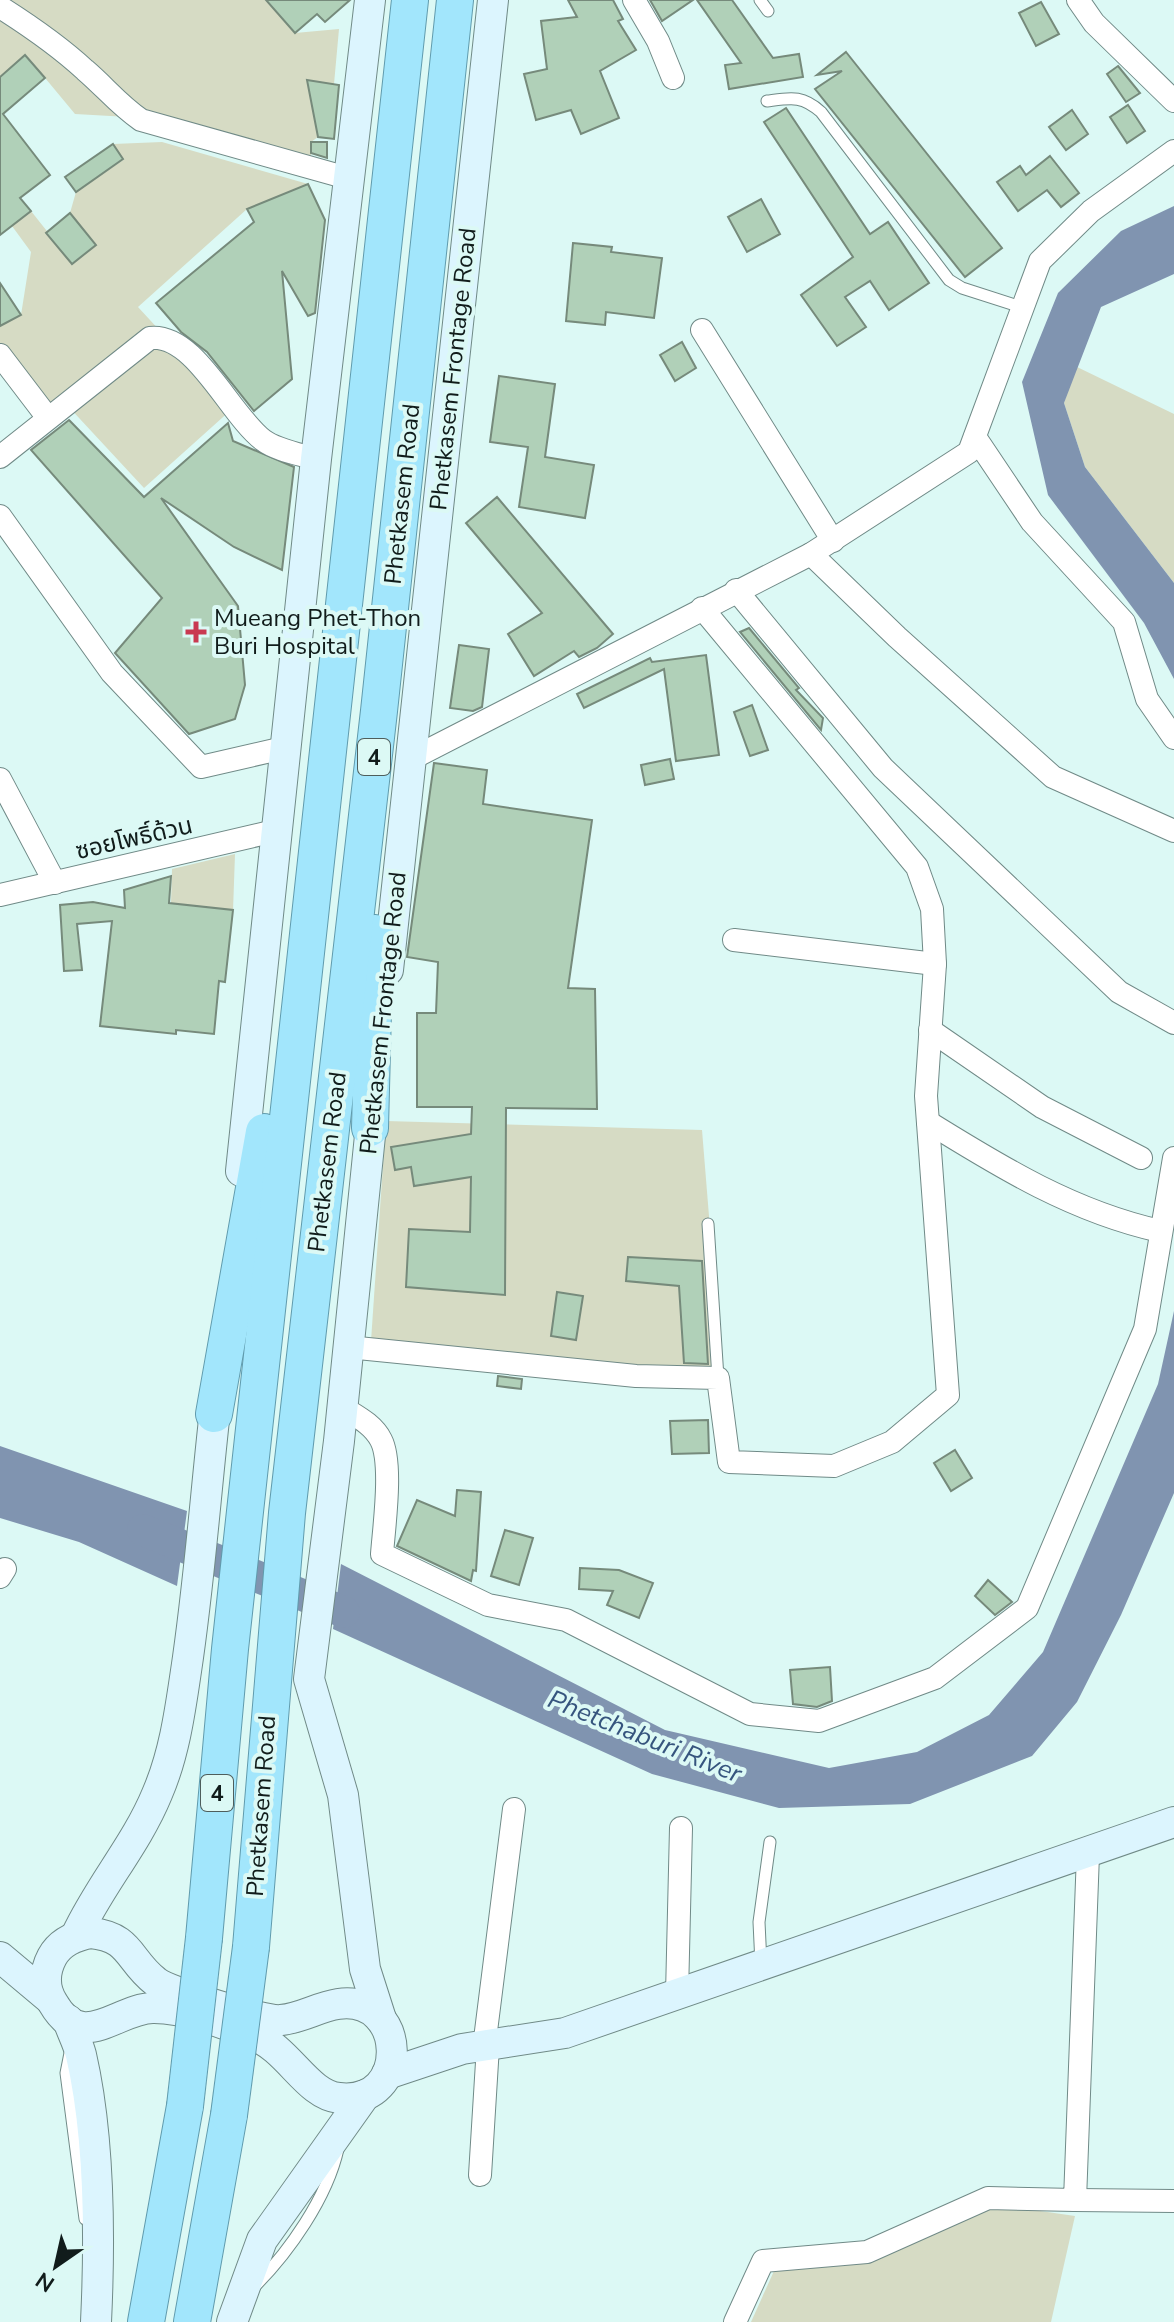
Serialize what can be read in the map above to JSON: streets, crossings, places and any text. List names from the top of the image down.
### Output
{
  "streets": {
    "highway": ["Phetkasem Road", "4"],
    "main road": ["Phetkasem Frontage Road"],
    "street": ["ซอยโพธิ์ด้วน"]
  },
  "water": ["Phetchaburi River"],
  "places": {
    "health": ["Mueang Phet-Thon Buri Hospital"]
  },
  "north": "bottom left"
}
